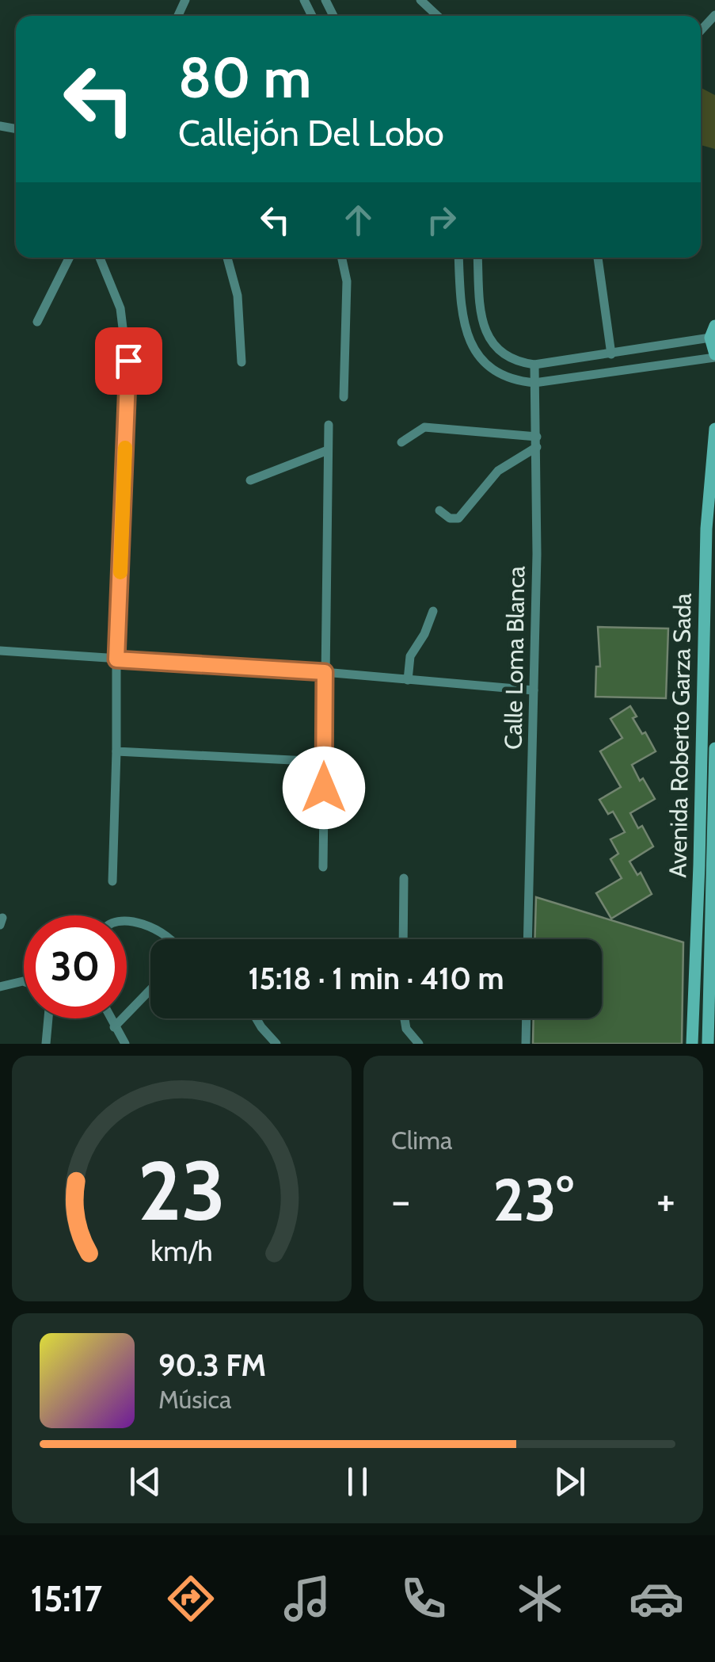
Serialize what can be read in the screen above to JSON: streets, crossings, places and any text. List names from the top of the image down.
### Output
{
  "streets": {
    "street": ["Calle Loma Blanca", "Avenida Roberto Garza Sada"]
  },
  "page": {
    "turn": ["80 m", "Callejón Del Lobo"],
    "limit": "30",
    "trip": "15:18 · 1 min · 410 m",
    "tile": "Clima",
    "heat": ["−", "23°", "+"],
    "song": ["90.3 FM", "Música"],
    "tabs": "15:17",
    "gauge": ["23", "km/h"]
  }
}
